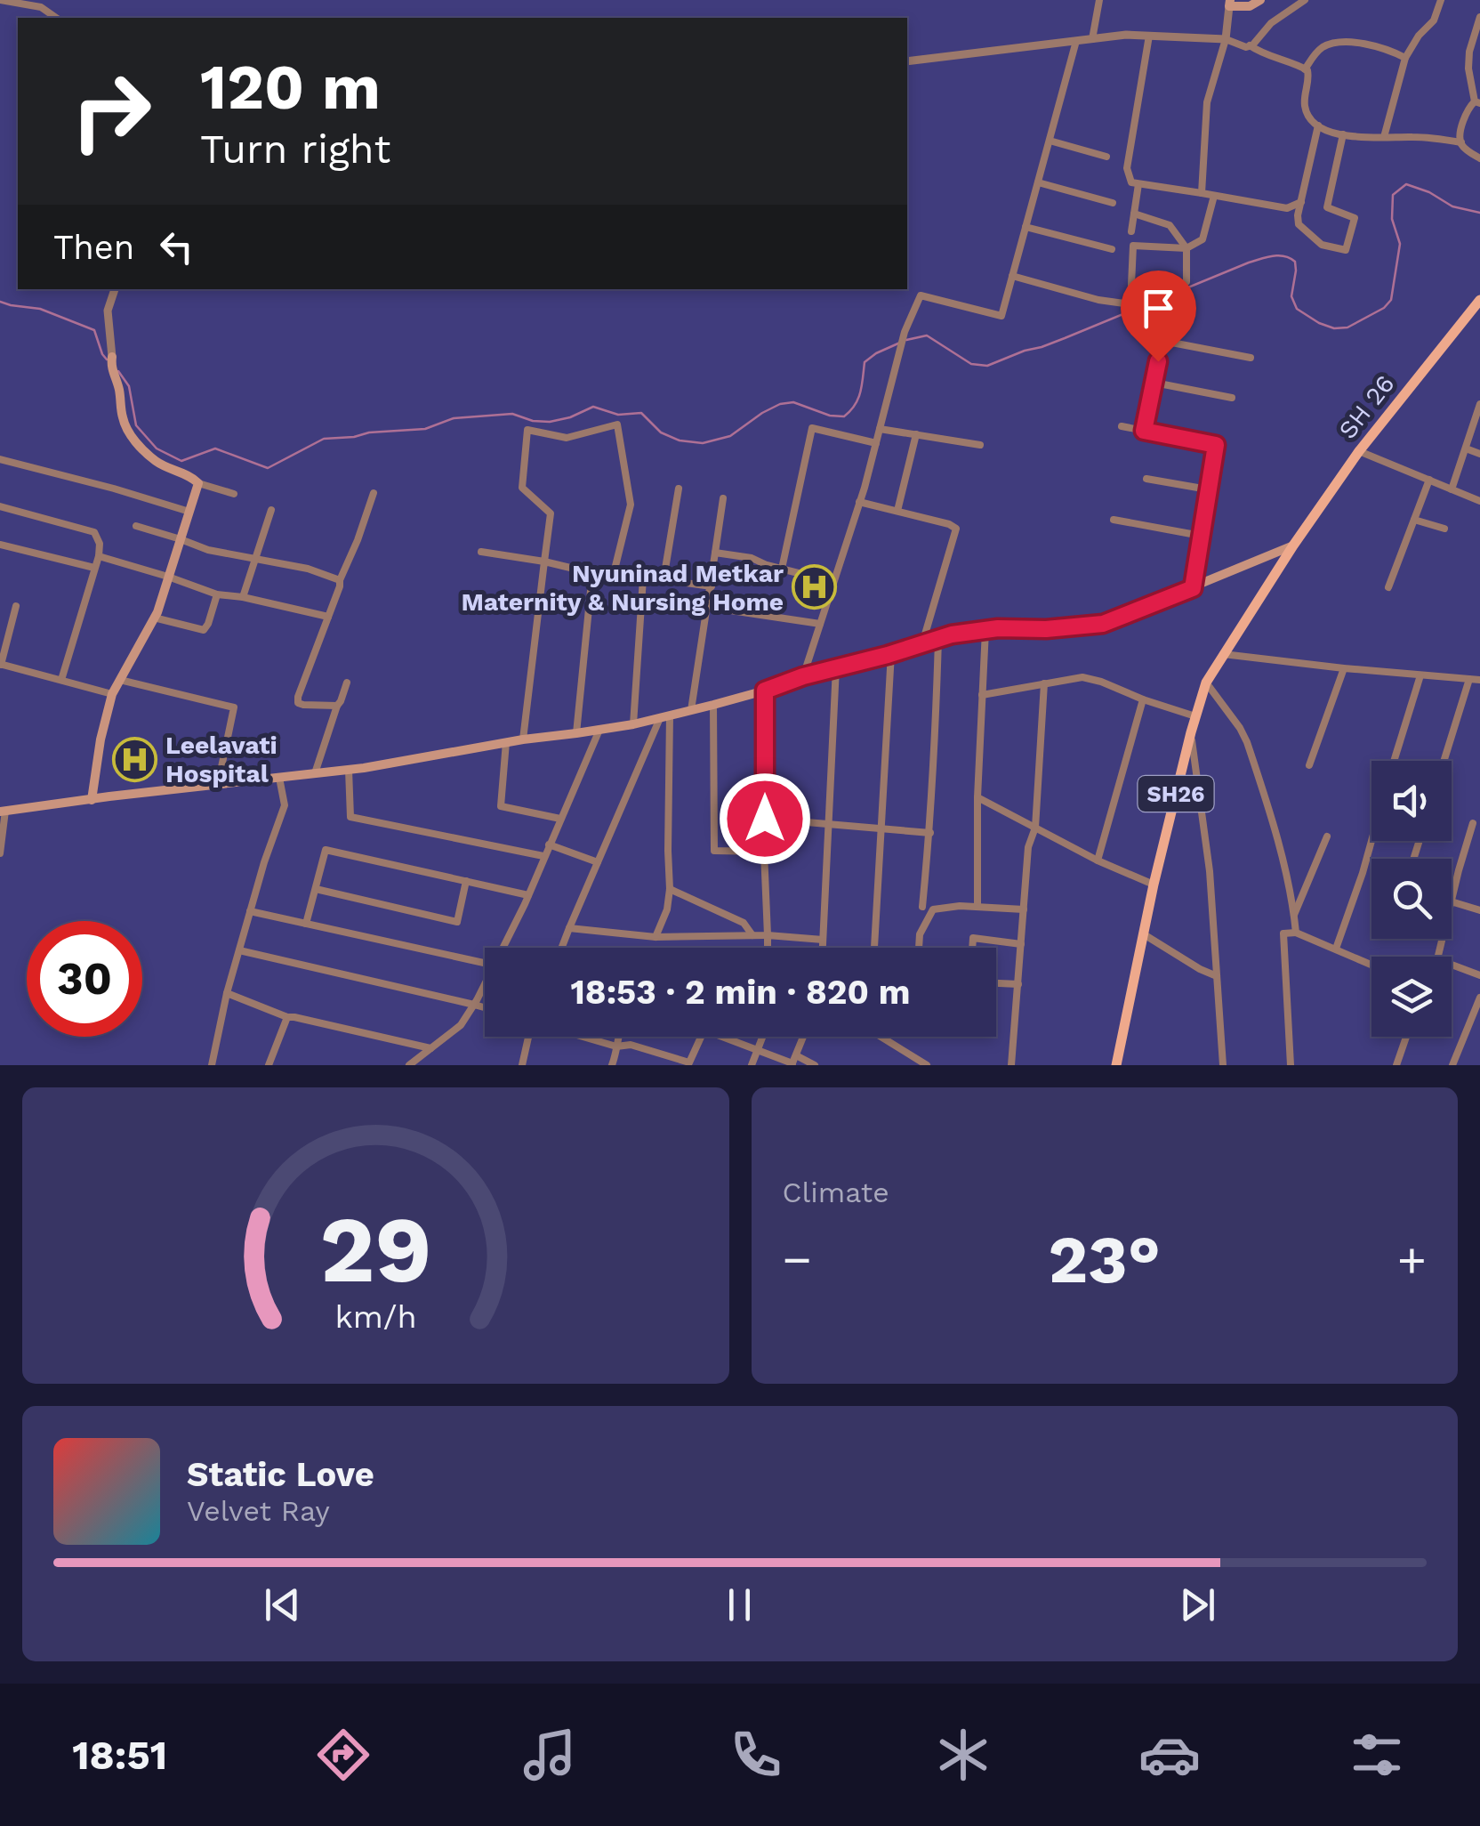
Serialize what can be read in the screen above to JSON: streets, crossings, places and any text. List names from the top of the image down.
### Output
{
  "streets": {
    "main road": ["SH 26", "SH26"]
  },
  "crossings": [
    ["SH 26", "SH26"]
  ],
  "places": {
    "hospital": ["Nyuninad Metkar Maternity & Nursing Home", "Leelavati Hospital"]
  },
  "page": {
    "turn": ["120 m", "Turn right"],
    "then": "Then",
    "limit": "30",
    "trip": "18:53 · 2 min · 820 m",
    "tile": "Climate",
    "heat": ["−", "23°", "+"],
    "song": ["Static Love", "Velvet Ray"],
    "tabs": "18:51",
    "gauge": ["29", "km/h"]
  }
}
